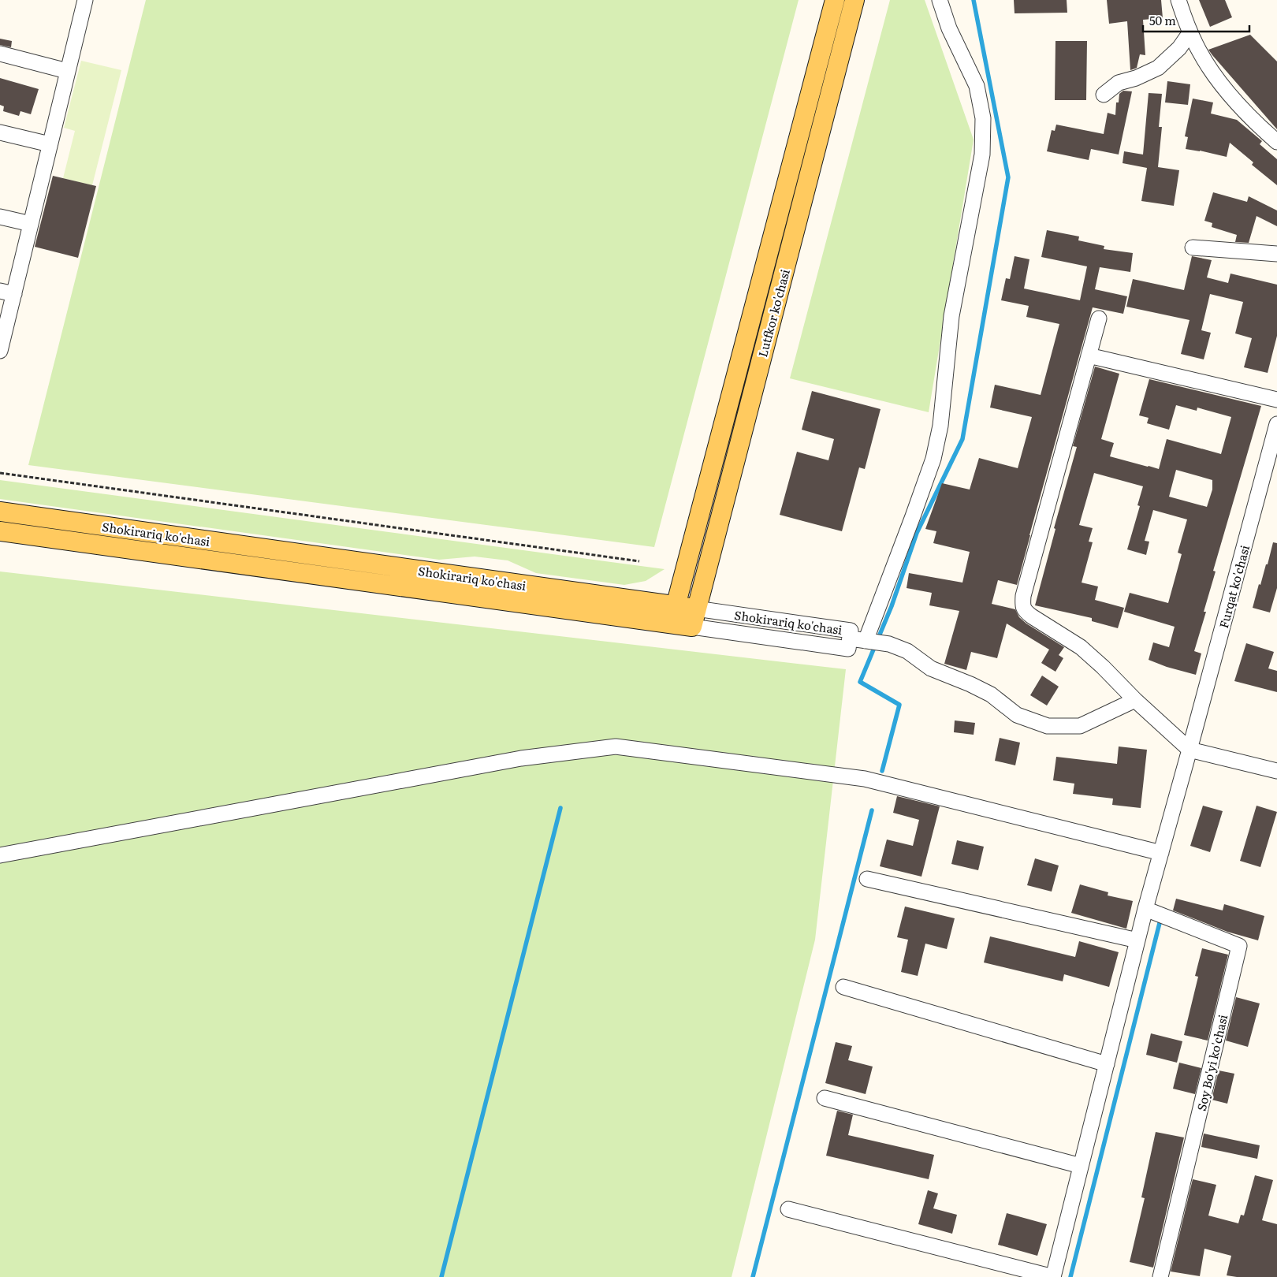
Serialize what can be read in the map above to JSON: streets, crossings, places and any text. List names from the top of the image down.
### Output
{
  "streets": {
    "main road": ["Lutfkor ko'chasi", "Shokirariq ko'chasi"],
    "street": ["Furqat ko'chasi", "Soy Bo'yi ko'chasi"]
  },
  "crossings": [
    ["Lutfkor ko'chasi", "Shokirariq ko'chasi"],
    ["Furqat ko'chasi", "Soy Bo'yi ko'chasi"]
  ],
  "scale_bar": "50 m"
}
